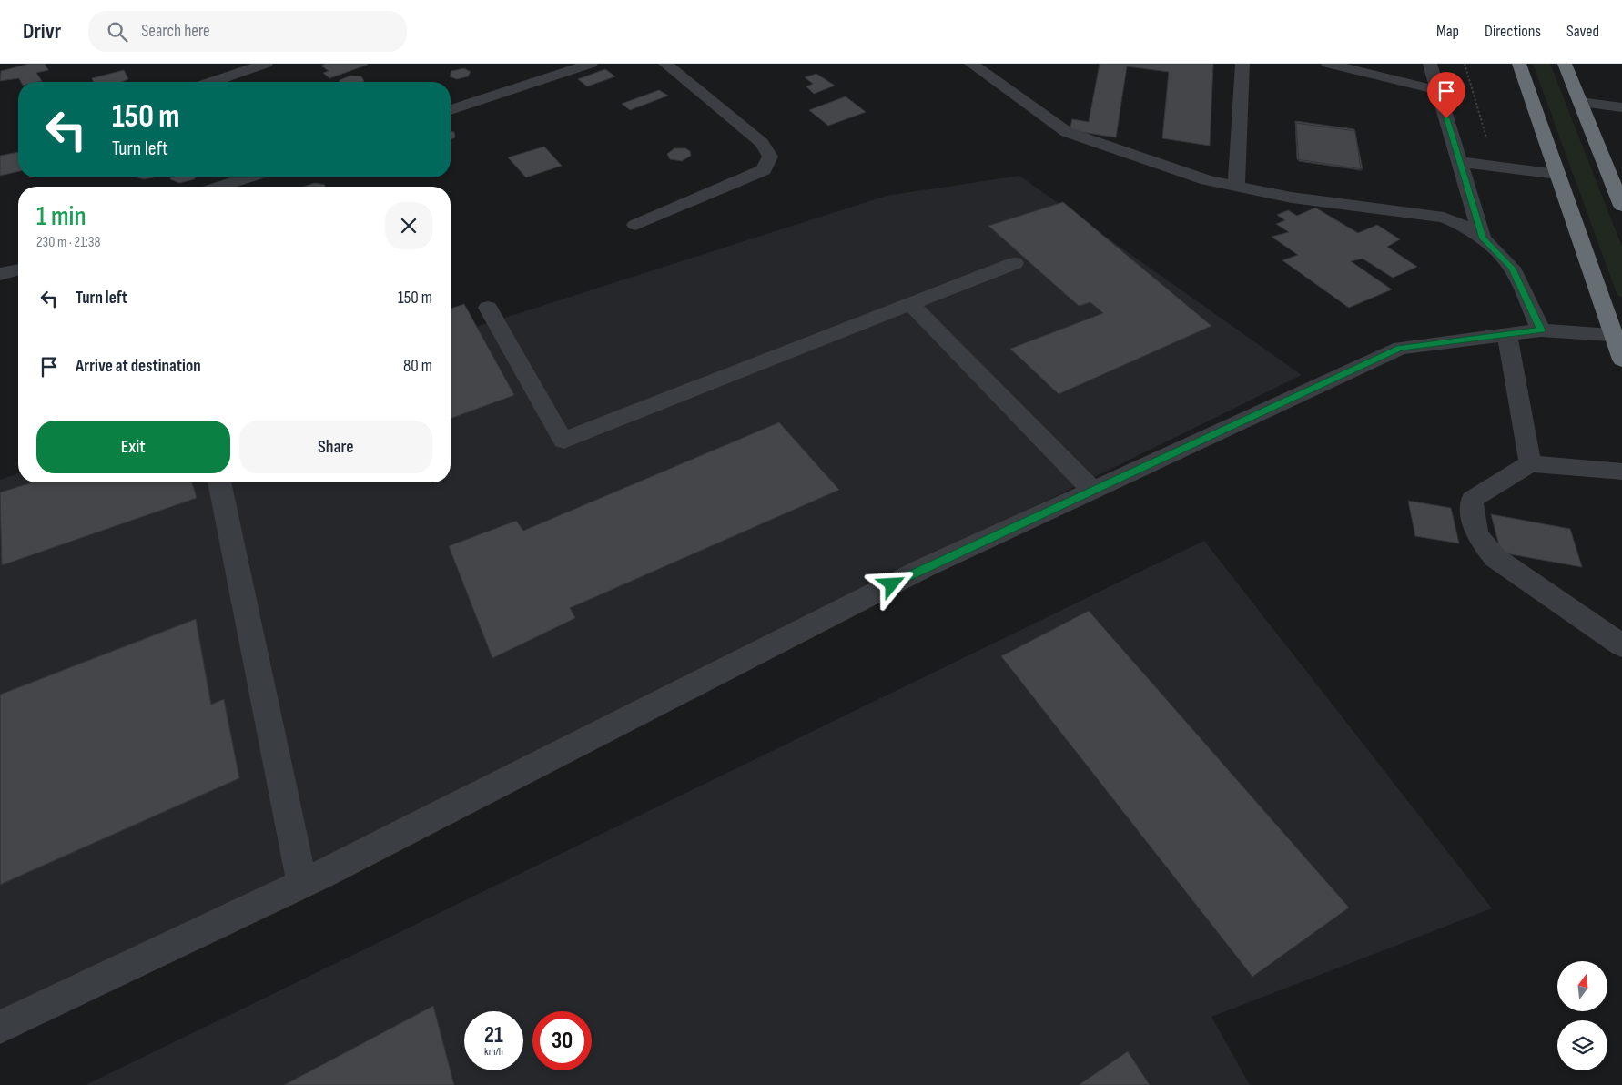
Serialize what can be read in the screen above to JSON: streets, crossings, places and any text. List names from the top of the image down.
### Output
{
  "north": "top",
  "page": {
    "header": "Drivr",
    "search": "Search here",
    "nav": ["Map", "Directions", "Saved"],
    "turn": ["150 m", "Turn left"],
    "heading": ["1 min", "230 m · 21:38"],
    "list": [
      {
        "name": "Turn left",
        "value": "150 m"
      },
      {
        "name": "Arrive at destination",
        "value": "80 m"
      }
    ],
    "buttons": ["Exit", "Share"],
    "speed": "21 km/h",
    "limit": "30"
  }
}
